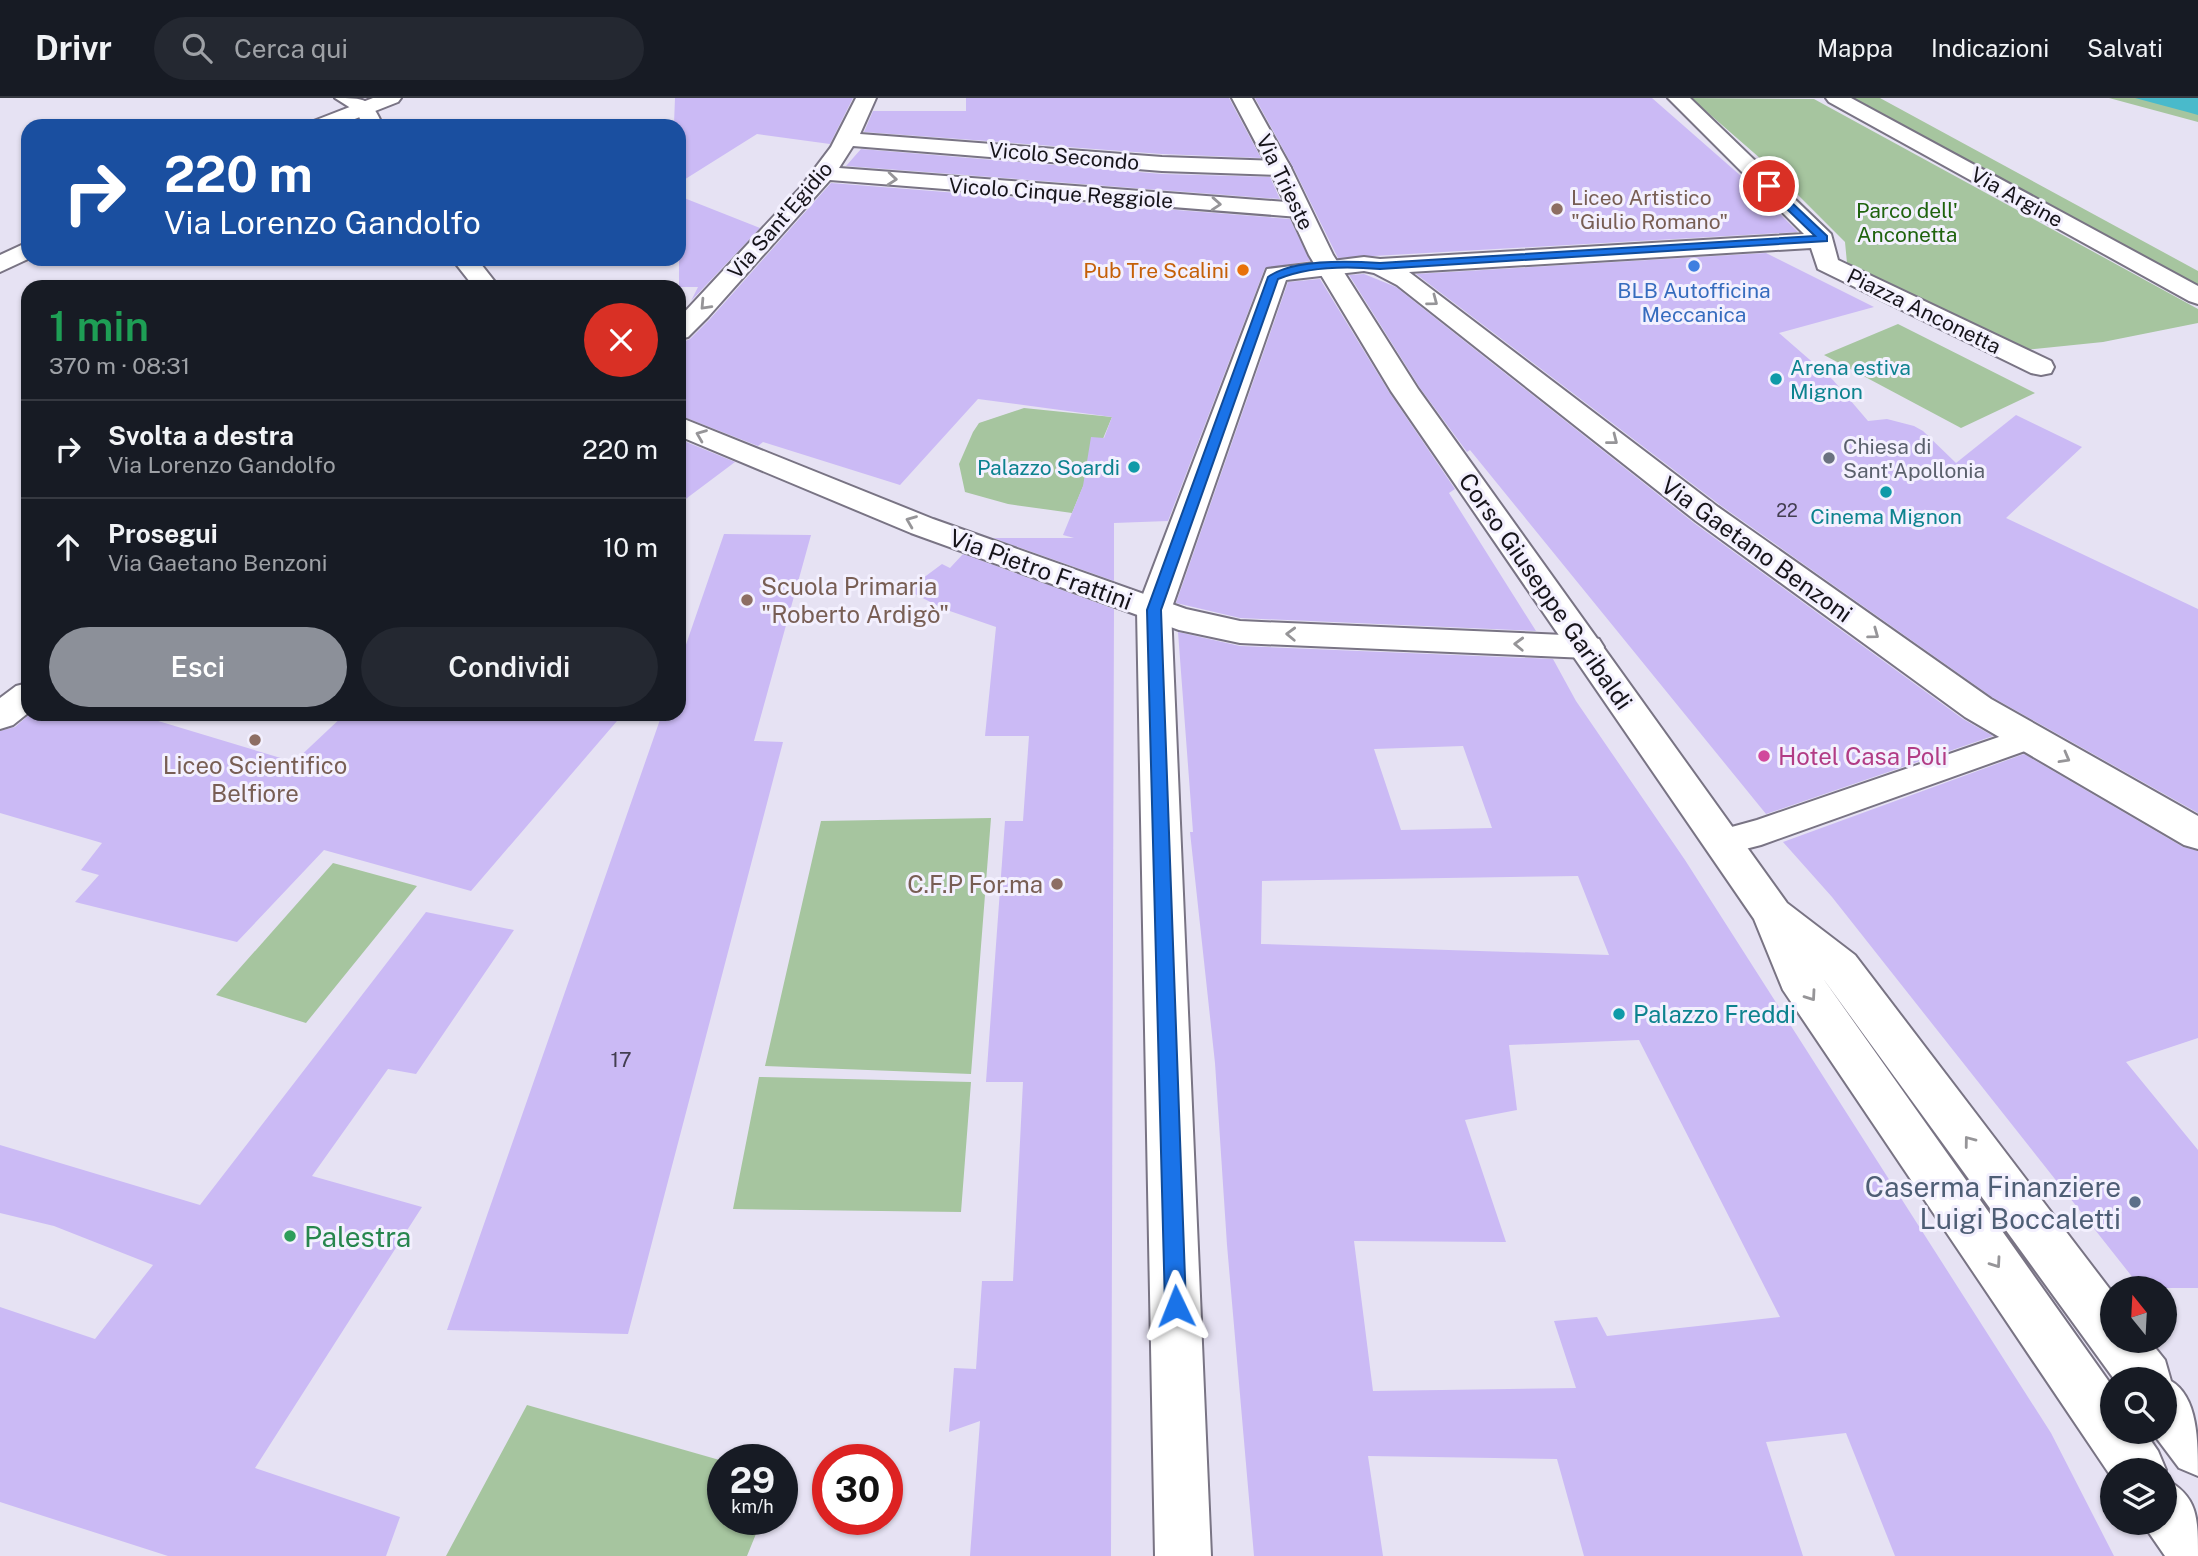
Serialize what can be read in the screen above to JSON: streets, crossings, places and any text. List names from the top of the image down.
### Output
{
  "streets": {
    "street": [
      "Vicolo Secondo",
      "Via Trieste",
      "Vicolo Cinque Reggiole",
      "Via Argine",
      "Via Sant'Egidio",
      "Piazza Anconetta",
      "Via Gaetano Benzoni",
      "Via Pietro Frattini",
      "Corso Giuseppe Garibaldi"
    ]
  },
  "crossings": [
    ["Vicolo Secondo", "Via Trieste"],
    ["Vicolo Secondo", "Via Sant'Egidio"],
    ["Via Trieste", "Vicolo Cinque Reggiole"],
    ["Via Trieste", "Via Gaetano Benzoni"],
    ["Via Trieste", "Corso Giuseppe Garibaldi"],
    ["Vicolo Cinque Reggiole", "Via Sant'Egidio"],
    ["Via Gaetano Benzoni", "Corso Giuseppe Garibaldi"],
    ["Via Pietro Frattini", "Corso Giuseppe Garibaldi"]
  ],
  "one_way": [
    "Vicolo Cinque Reggiole",
    "Via Sant'Egidio",
    "Via Gaetano Benzoni",
    "Via Pietro Frattini"
  ],
  "parks": ["Parco dell' Anconetta"],
  "places": [
    "Liceo Artistico \"Giulio Romano\"",
    "BLB Autofficina Meccanica",
    "Pub Tre Scalini",
    "Arena estiva Mignon",
    "Chiesa di Sant'Apollonia",
    "Palazzo Soardi",
    "Cinema Mignon",
    "Scuola Primaria \"Roberto Ardigò\"",
    "Liceo Scientifico Belfiore",
    "Hotel Casa Poli",
    "C.F.P For.ma",
    "Palazzo Freddi",
    "Caserma Finanziere Luigi Boccaletti",
    "Palestra"
  ],
  "house_numbers": ["22", "17"],
  "north": "top",
  "page": {
    "header": "Drivr",
    "search": "Cerca qui",
    "nav": ["Mappa", "Indicazioni", "Salvati"],
    "turn": ["220 m", "Via Lorenzo Gandolfo"],
    "heading": ["1 min", "370 m · 08:31"],
    "list": [
      {
        "name": "Svolta a destra",
        "note": "Via Lorenzo Gandolfo",
        "value": "220 m"
      },
      {
        "name": "Prosegui",
        "note": "Via Gaetano Benzoni",
        "value": "10 m"
      }
    ],
    "buttons": ["Esci", "Condividi"],
    "speed": "29 km/h",
    "limit": "30"
  }
}
